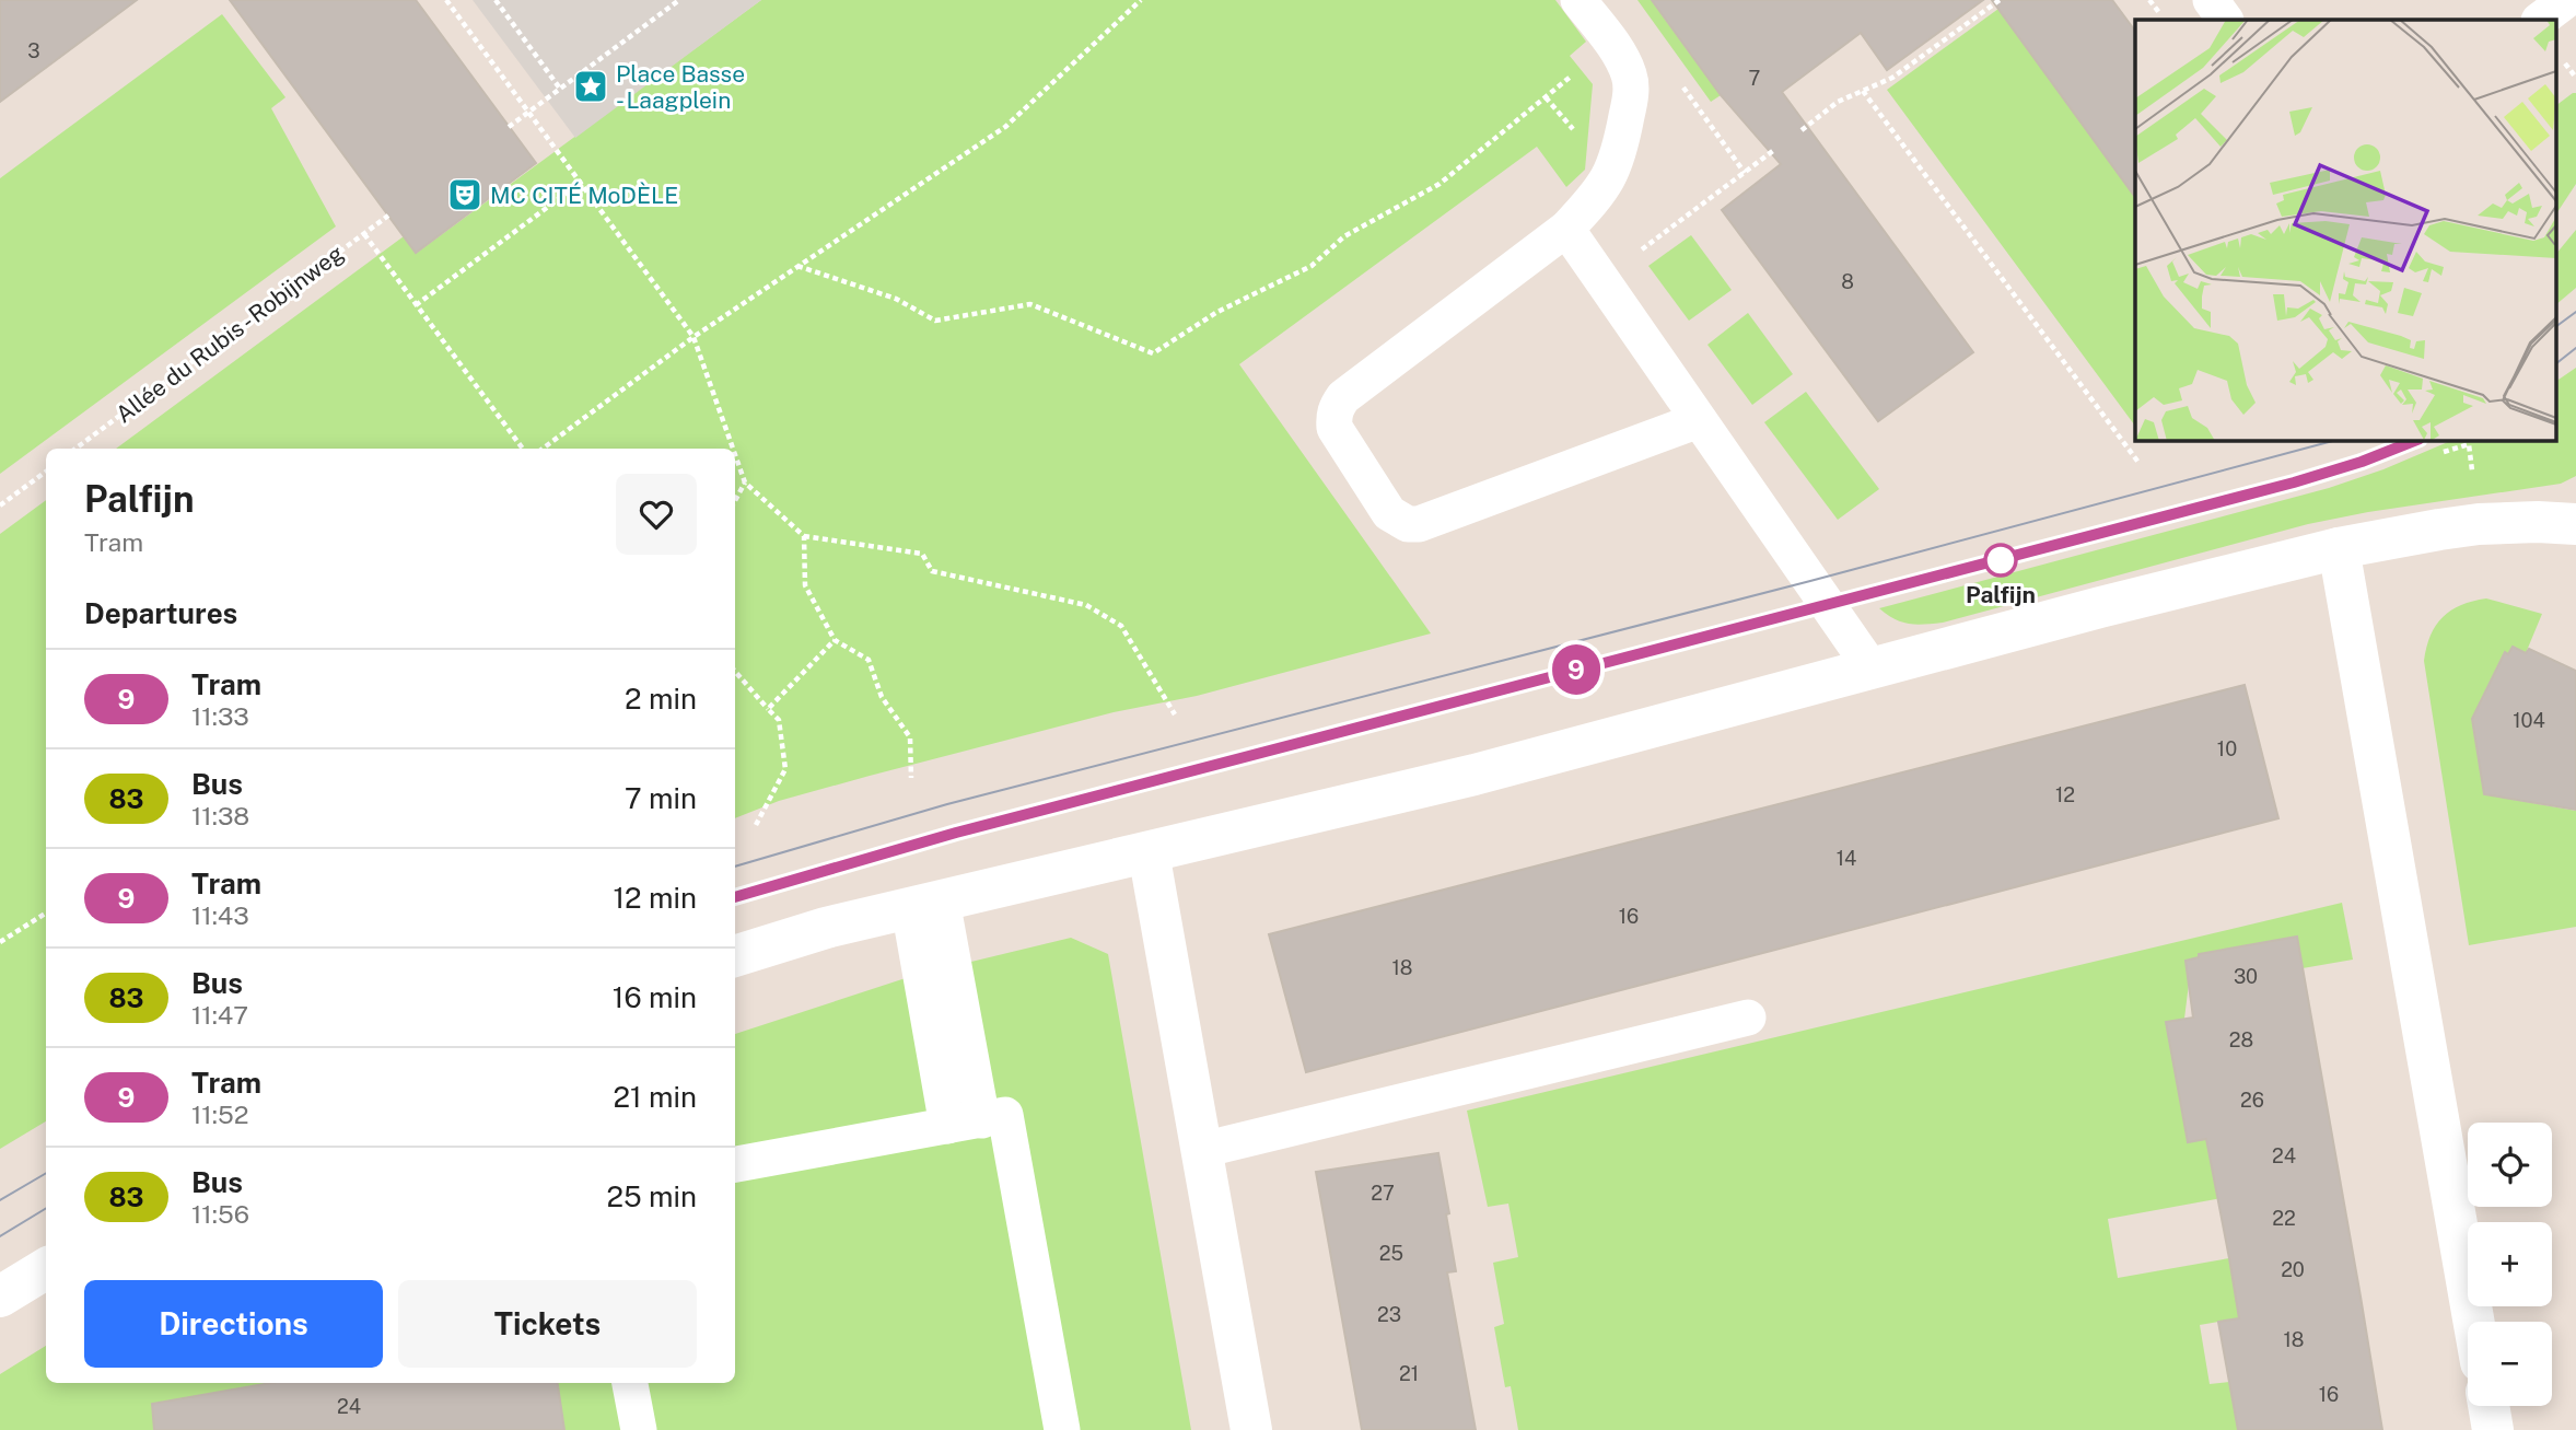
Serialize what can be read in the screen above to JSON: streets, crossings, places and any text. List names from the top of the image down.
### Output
{
  "streets": {
    "path": ["Allée du Rubis - Robijnweg"]
  },
  "places": {
    "place": ["Place Basse - Laagplein"],
    "theatre": ["MC CITÉ MoDÈLE"],
    "other": ["Palfijn"]
  },
  "lines": ["tram line 9"],
  "house_numbers": [
    "3",
    "7",
    "8",
    "104",
    "10",
    "12",
    "14",
    "16",
    "18",
    "30",
    "28",
    "26",
    "24",
    "27",
    "22",
    "25",
    "20",
    "23",
    "18",
    "21",
    "16",
    "24"
  ],
  "page": {
    "on_map": "9",
    "heading": [
      ["Palfijn", "Tram"],
      "Departures"
    ],
    "list": [
      {
        "mark": "9",
        "name": "Tram",
        "note": "11:33",
        "value": "2 min"
      },
      {
        "mark": "83",
        "name": "Bus",
        "note": "11:38",
        "value": "7 min"
      },
      {
        "mark": "9",
        "name": "Tram",
        "note": "11:43",
        "value": "12 min"
      },
      {
        "mark": "83",
        "name": "Bus",
        "note": "11:47",
        "value": "16 min"
      },
      {
        "mark": "9",
        "name": "Tram",
        "note": "11:52",
        "value": "21 min"
      },
      {
        "mark": "83",
        "name": "Bus",
        "note": "11:56",
        "value": "25 min"
      }
    ],
    "map_buttons": ["+", "−"],
    "buttons": ["Directions", "Tickets"]
  }
}
